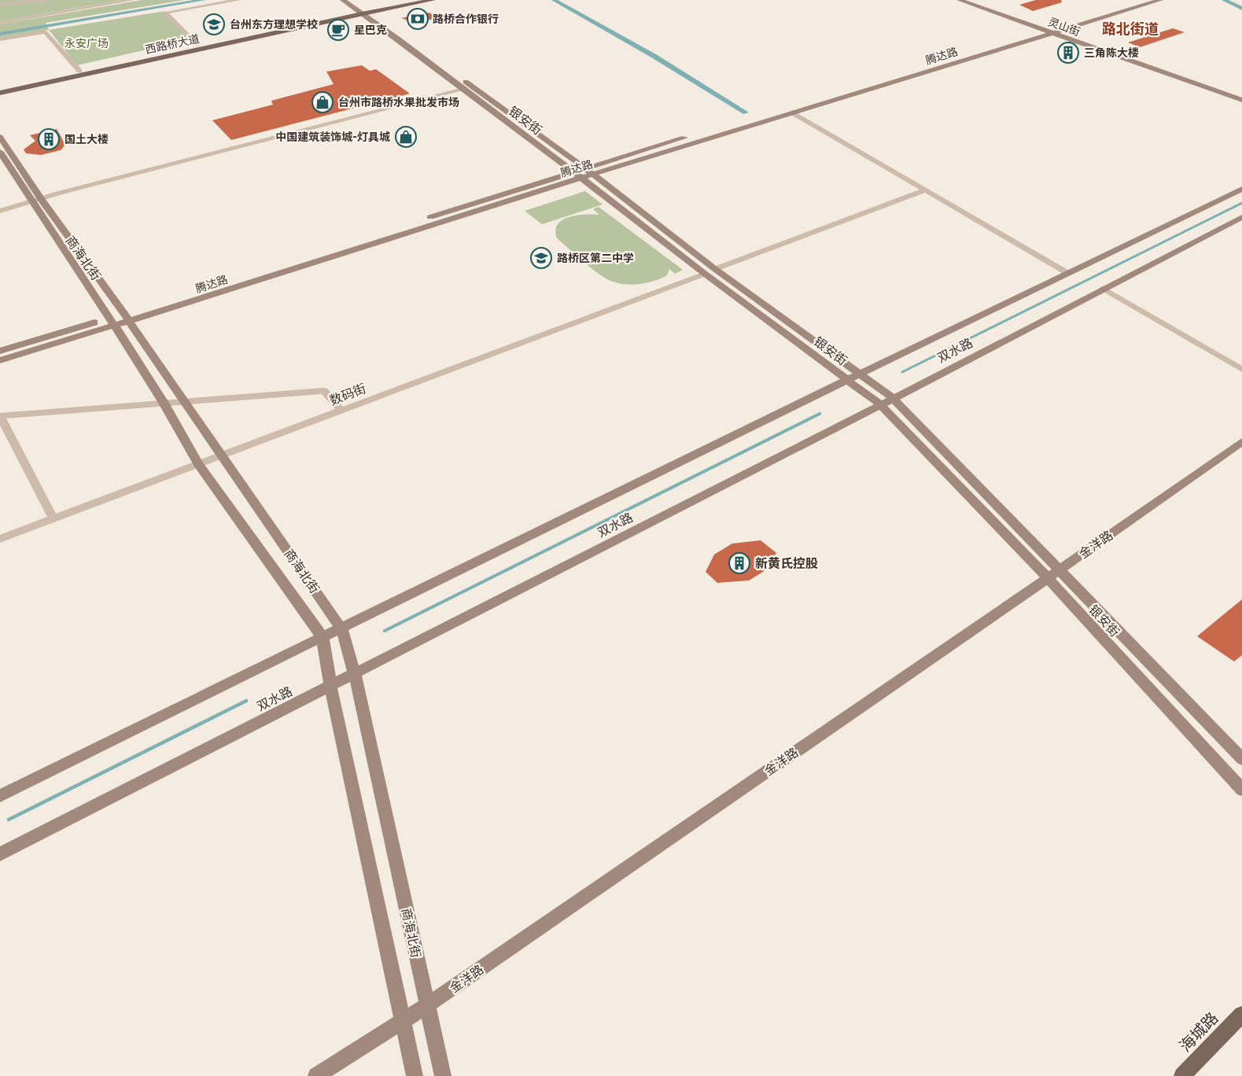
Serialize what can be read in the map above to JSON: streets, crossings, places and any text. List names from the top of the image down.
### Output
{
  "streets": {
    "main road": [
      "灵山街",
      "西路桥大道",
      "腾达路",
      "银安街",
      "商海北街",
      "双水路",
      "金洋路",
      "海城路"
    ],
    "street": ["数码街"]
  },
  "crossings": [
    ["灵山街", "腾达路"],
    ["西路桥大道", "银安街"],
    ["腾达路", "银安街"],
    ["腾达路", "商海北街"],
    ["银安街", "双水路"],
    ["银安街", "数码街"],
    ["银安街", "金洋路"],
    ["商海北街", "双水路"],
    ["商海北街", "数码街"],
    ["商海北街", "金洋路"]
  ],
  "districts": ["路北街道"],
  "parks": ["永安广场"],
  "places": {
    "bank": ["路桥合作银行"],
    "school or university": ["台州东方理想学校", "路桥区第二中学"],
    "cafe": ["星巴克"],
    "building": ["三角陈大楼", "国土大楼", "新黄氏控股"],
    "shop": ["台州市路桥水果批发市场", "中国建筑装饰城-灯具城"]
  }
}
